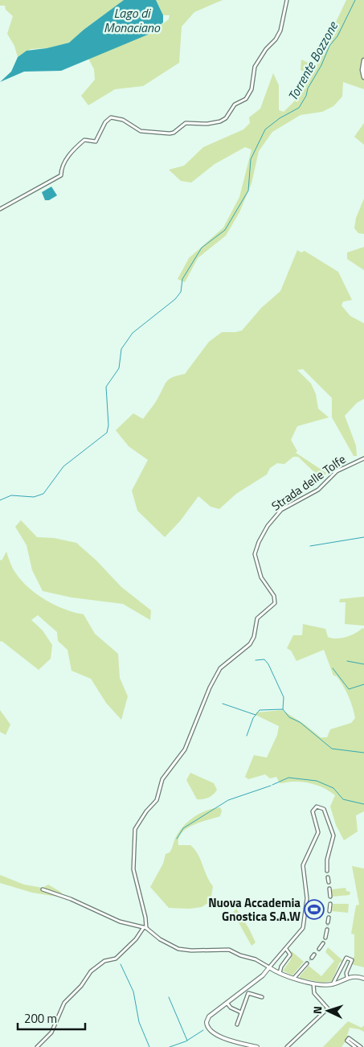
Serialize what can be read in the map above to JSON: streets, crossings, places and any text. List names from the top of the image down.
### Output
{
  "streets": {
    "street": ["Strada delle Tolfe"]
  },
  "water": ["Lago di Monaciano", "Torrente Bozzone"],
  "places": {
    "sports": ["Nuova Accademia Gnostica S.A.W"]
  },
  "scale_bar": "200 m",
  "north": "left"
}
